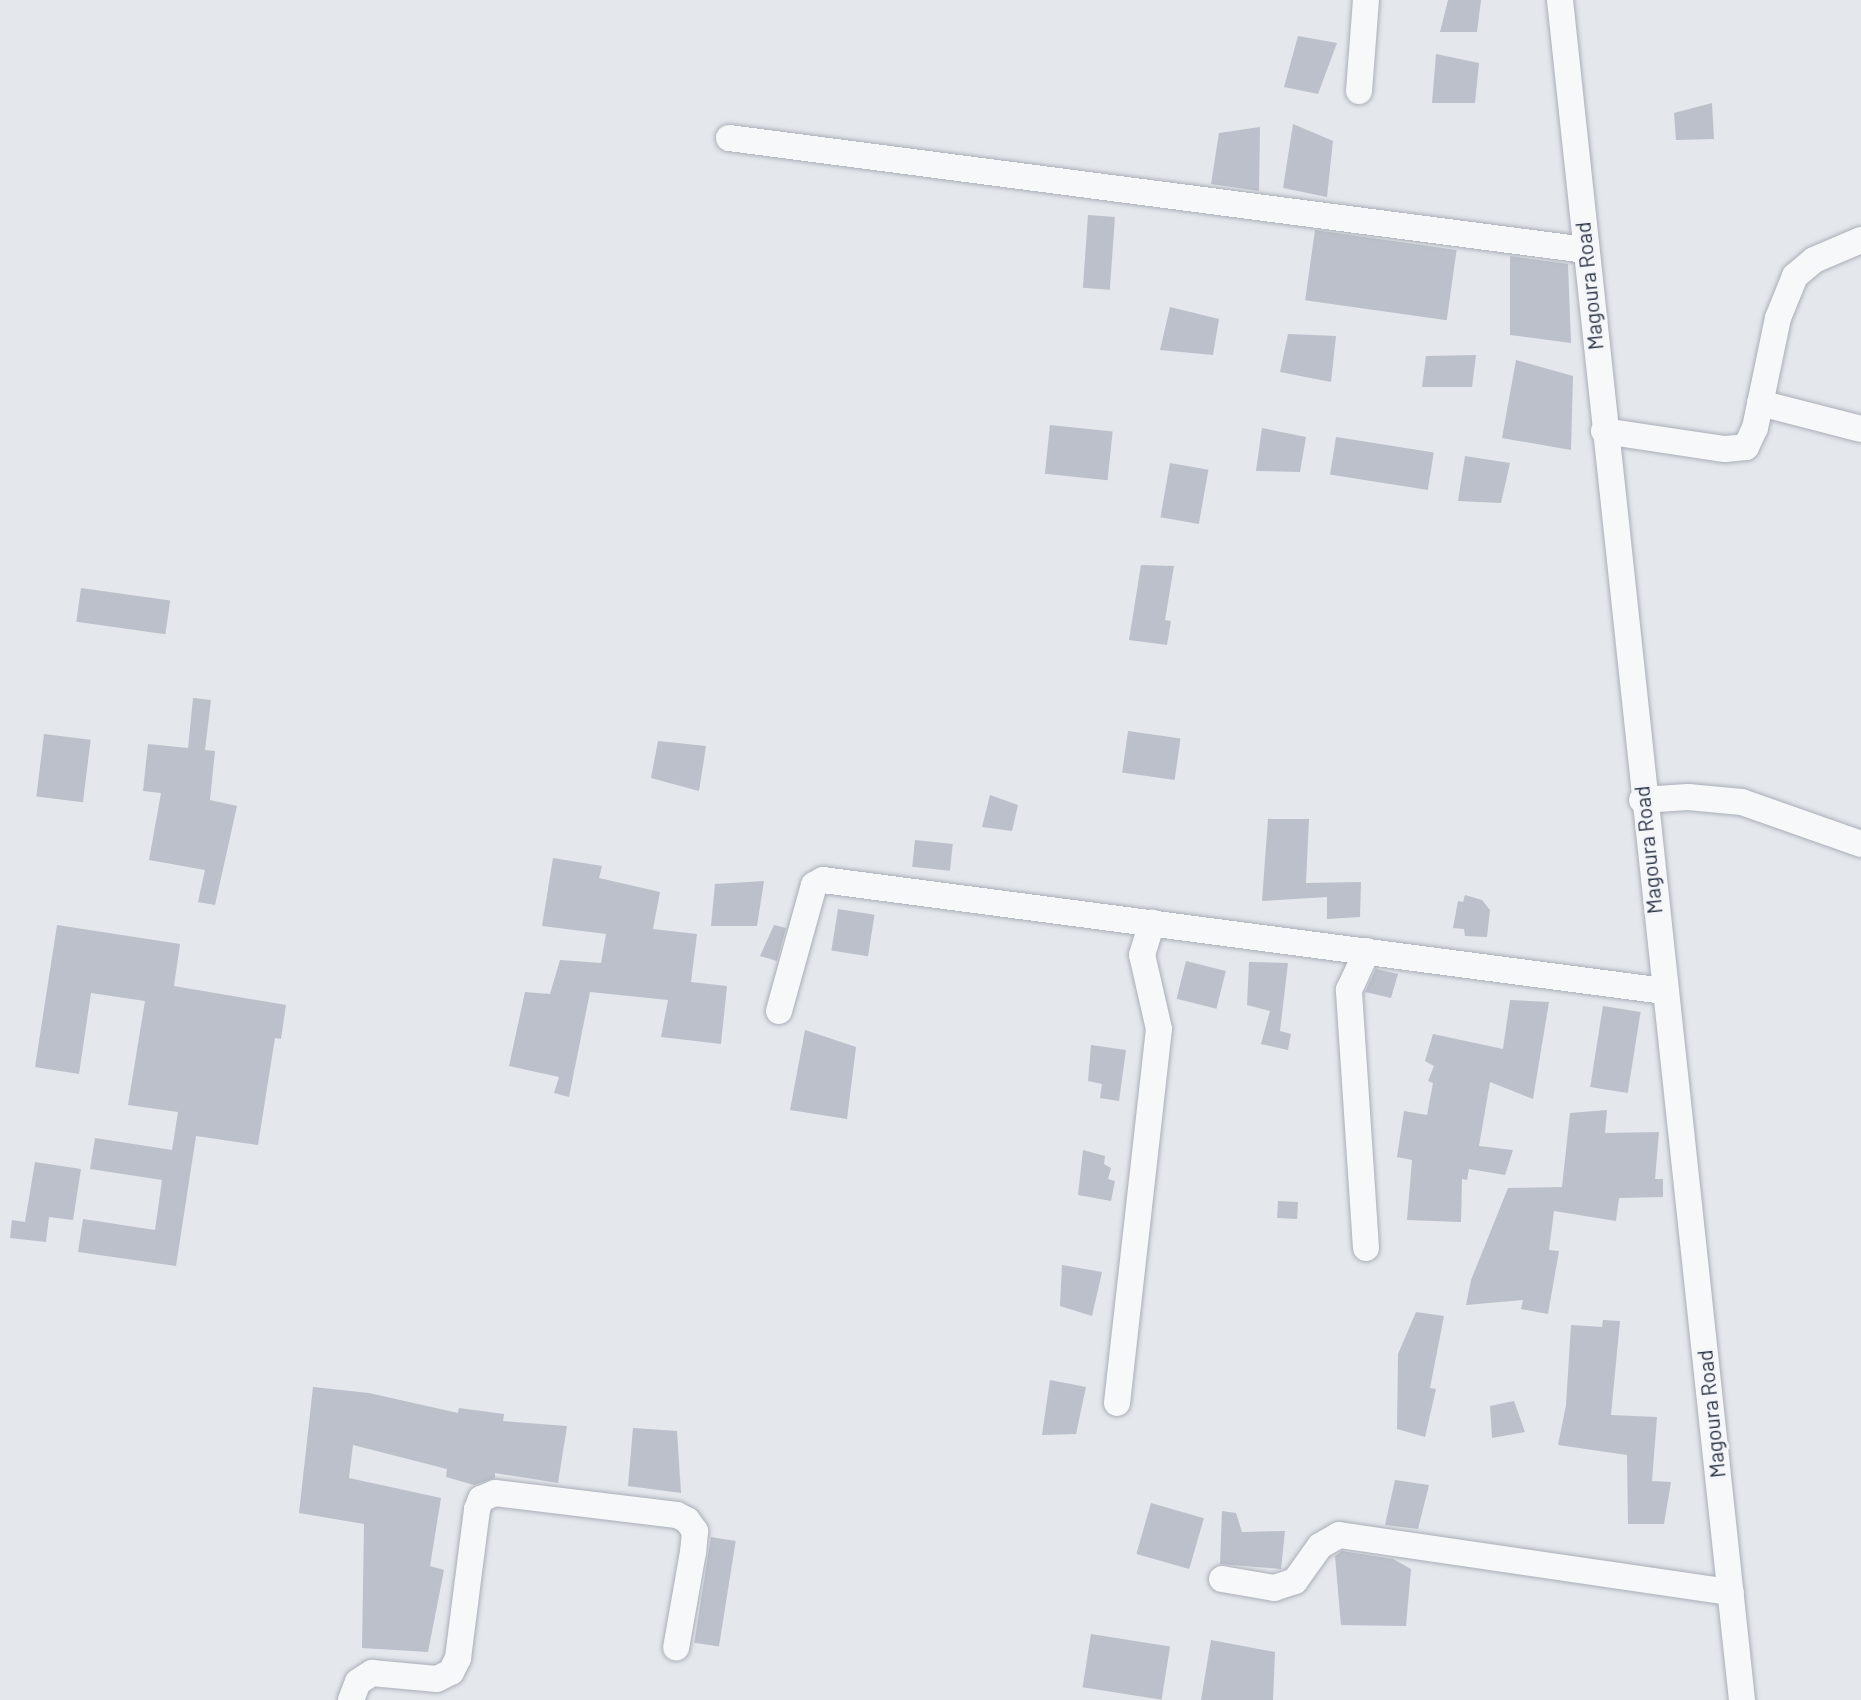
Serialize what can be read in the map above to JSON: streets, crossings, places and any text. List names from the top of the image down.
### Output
{
  "streets": {
    "street": ["Magoura Road"]
  }
}
